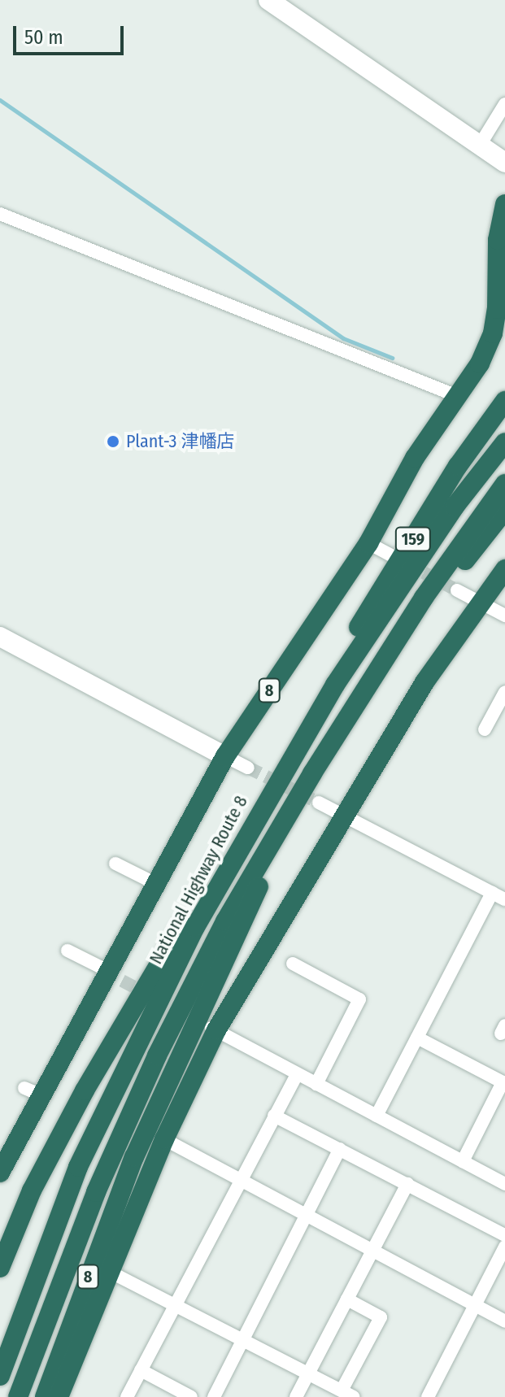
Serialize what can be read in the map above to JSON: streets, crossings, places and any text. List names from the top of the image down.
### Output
{
  "streets": {
    "highway": ["159", "8", "National Highway Route 8"]
  },
  "crossings": [
    ["159", "National Highway Route 8"]
  ],
  "places": ["Plant-3 津幡店"],
  "scale_bar": "50 m"
}
